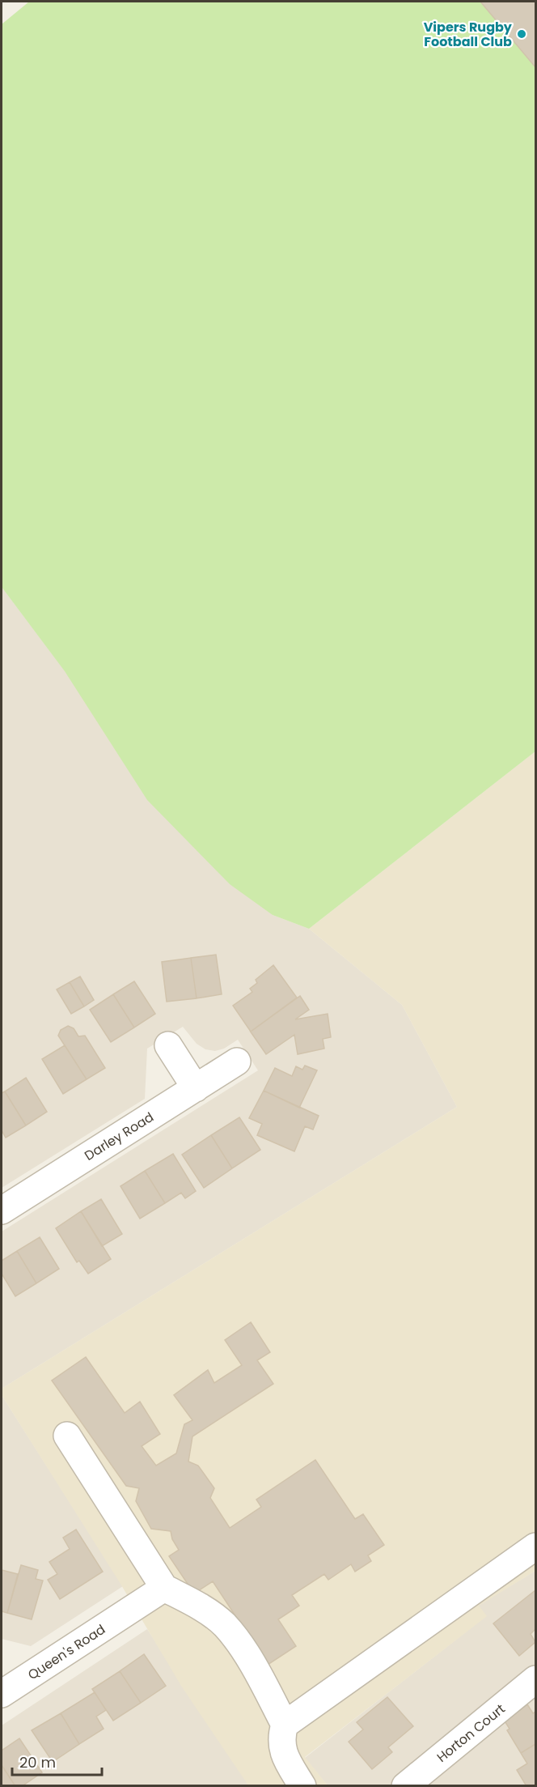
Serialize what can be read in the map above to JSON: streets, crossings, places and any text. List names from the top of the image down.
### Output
{
  "streets": {
    "street": ["Darley Road", "Queen's Road", "Horton Court"]
  },
  "places": ["Vipers Rugby Football Club"],
  "scale_bar": "20 m"
}
